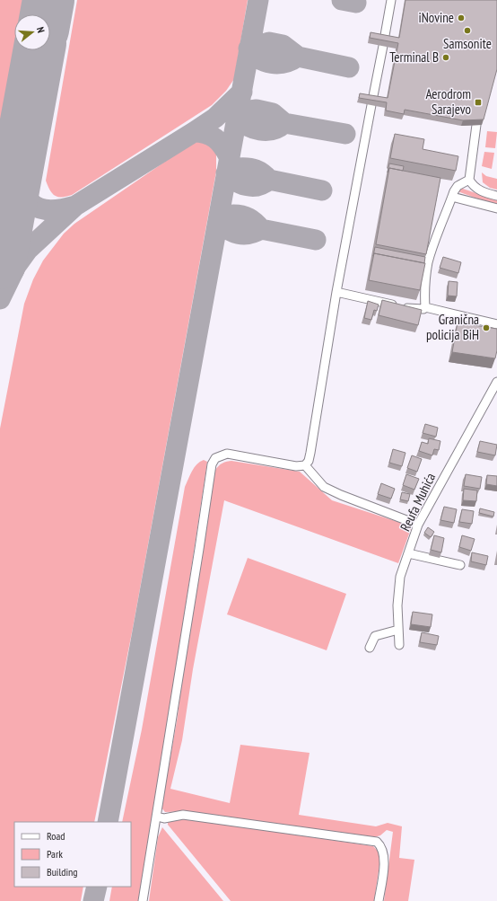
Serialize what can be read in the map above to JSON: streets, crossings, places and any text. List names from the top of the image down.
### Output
{
  "streets": {
    "street": ["Reufa Muhića"]
  },
  "places": {
    "other": [
      "iNovine",
      "Samsonite",
      "Terminal B",
      "Granična policija BiH"
    ],
    "transit": ["Aerodrom Sarajevo"]
  },
  "legend": ["Road", "Park", "Building"],
  "north": "right"
}
